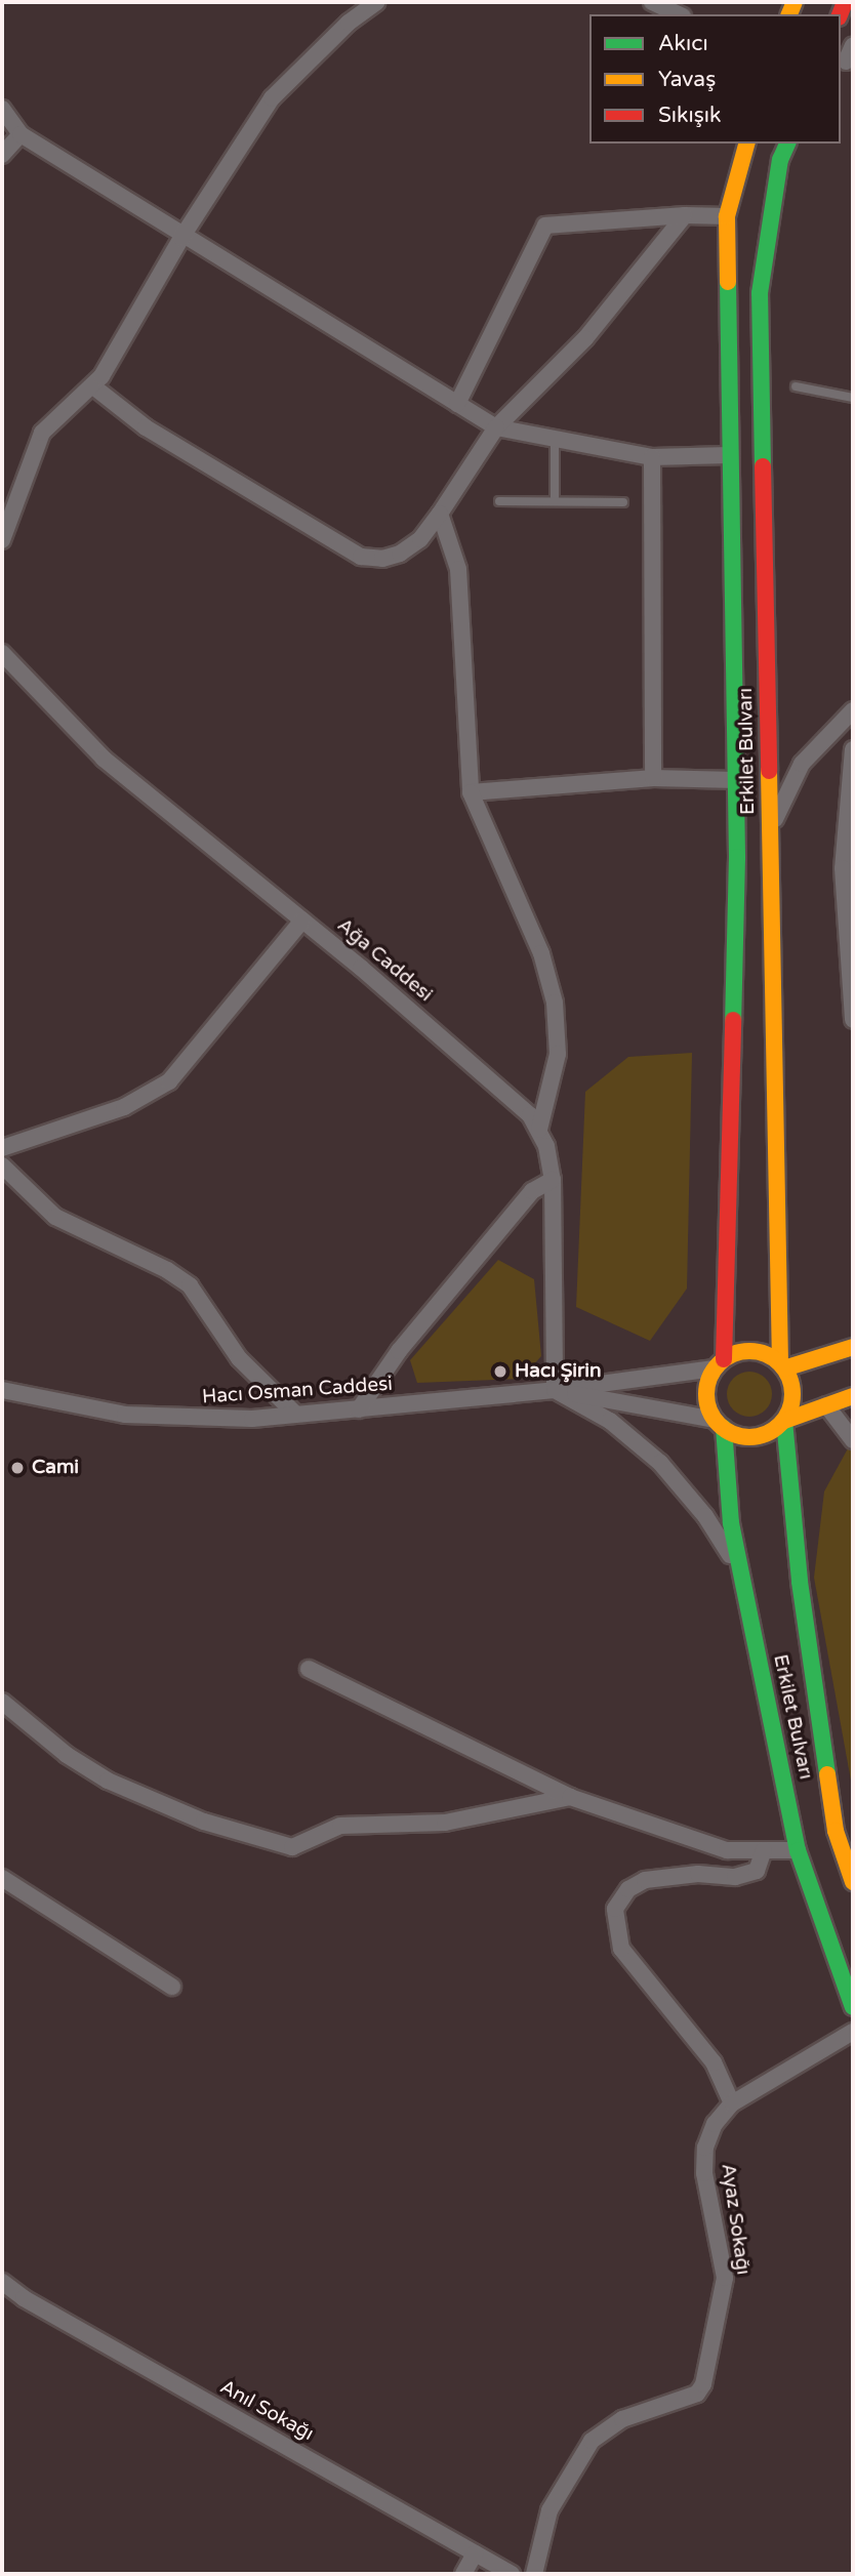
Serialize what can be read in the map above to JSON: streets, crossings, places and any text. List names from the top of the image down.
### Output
{
  "streets": {
    "main road": ["Erkilet Bulvarı"],
    "street": [
      "Ağa Caddesi",
      "Hacı Osman Caddesi",
      "Ayaz Sokağı",
      "Anıl Sokağı"
    ]
  },
  "crossings": [
    ["Ağa Caddesi", "Hacı Osman Caddesi"]
  ],
  "places": ["Hacı Şirin", "Cami"],
  "legend": ["Akıcı", "Yavaş", "Sıkışık"]
}
